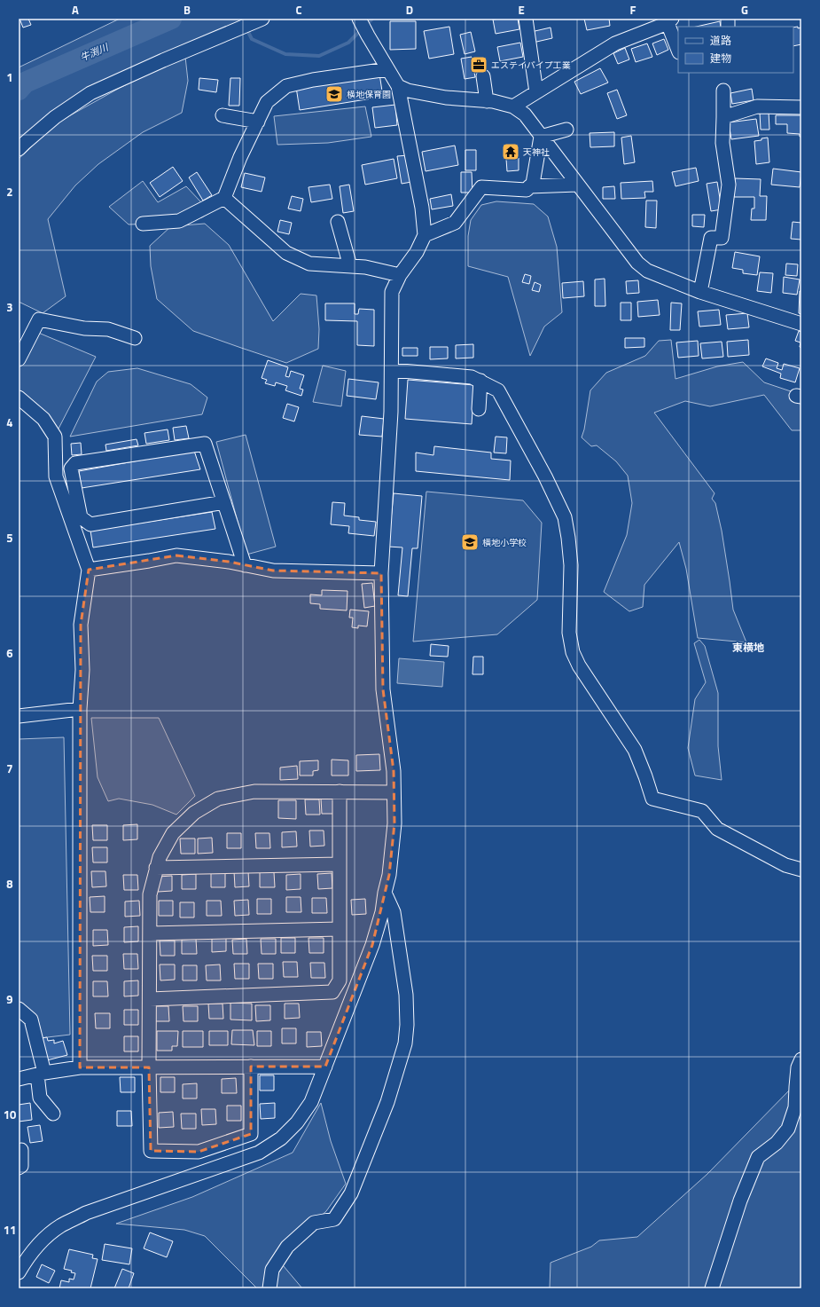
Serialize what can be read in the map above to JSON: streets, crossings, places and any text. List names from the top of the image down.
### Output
{
  "districts": ["東横地"],
  "water": ["牛渕川"],
  "places": {
    "office": ["エステイパイプ工業"],
    "school or university": ["横地保育園", "横地小学校"],
    "temple": ["天神社"]
  },
  "legend": ["道路", "建物"],
  "grid": {
    "columns": [
      "A",
      "B",
      "C",
      "D",
      "E",
      "F",
      "G"
    ],
    "rows": [
      "1",
      "2",
      "3",
      "4",
      "5",
      "6",
      "7",
      "8",
      "9",
      "10",
      "11"
    ]
  }
}
